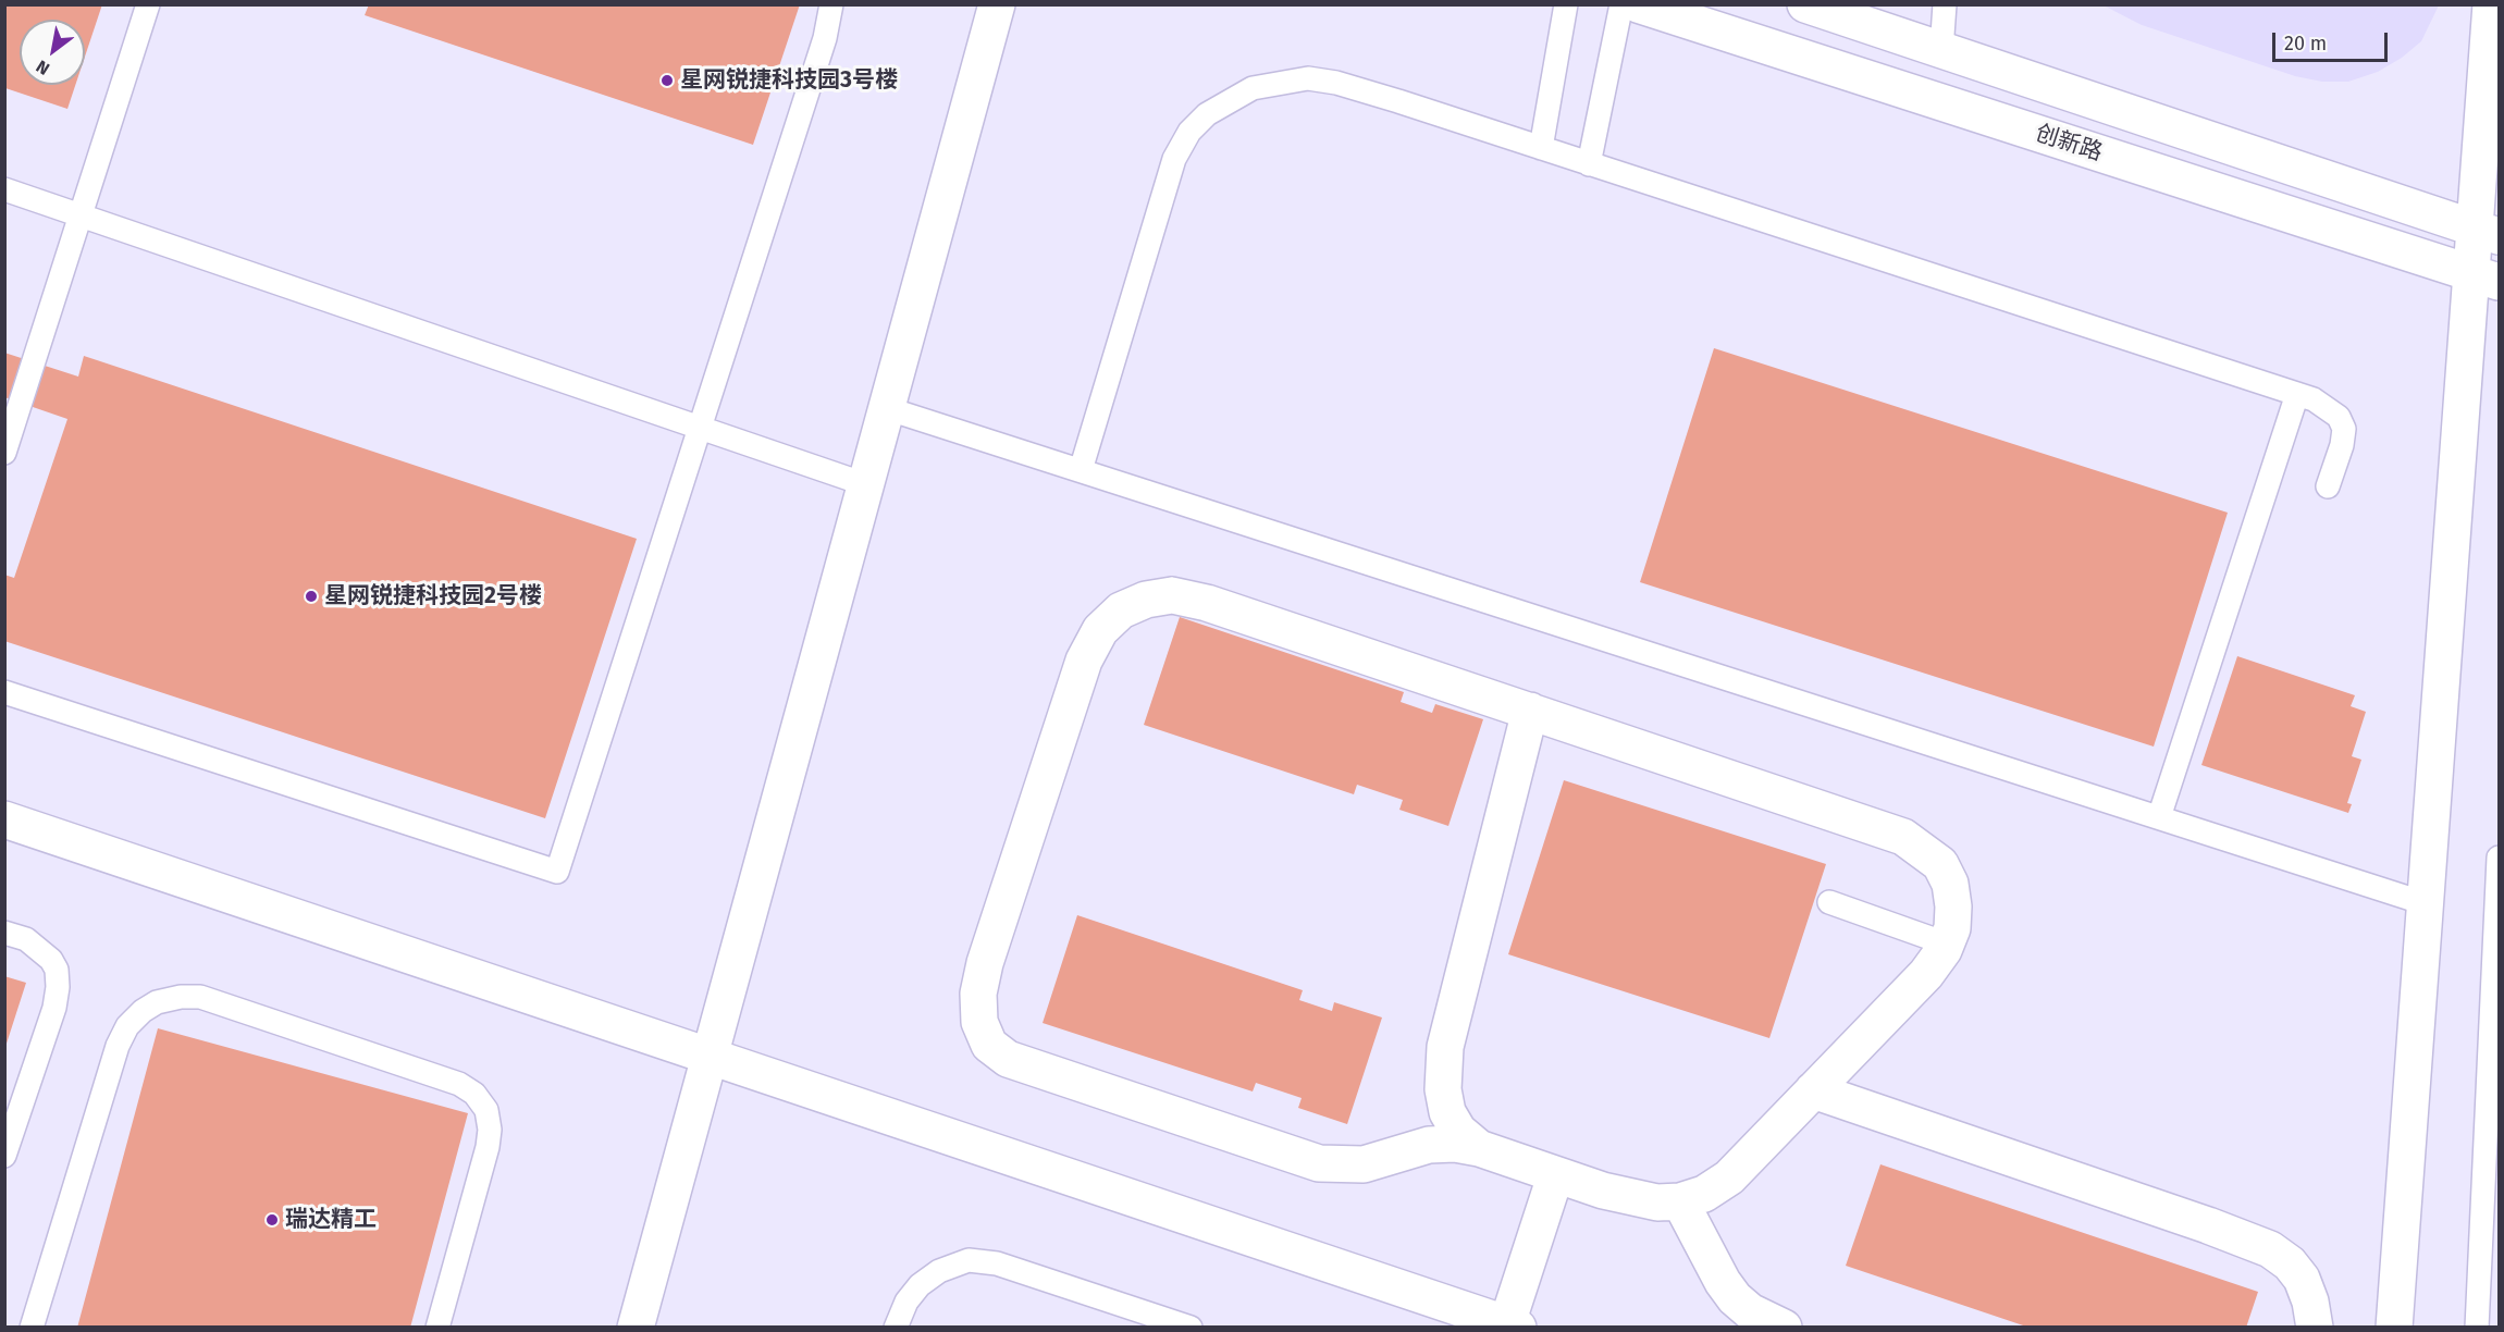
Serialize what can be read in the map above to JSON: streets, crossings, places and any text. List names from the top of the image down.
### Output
{
  "streets": {
    "street": ["创新路"]
  },
  "places": ["星网锐捷科技园3号楼", "星网锐捷科技园2号楼", "瑞达精工"],
  "scale_bar": "20 m",
  "north": "bottom left"
}
